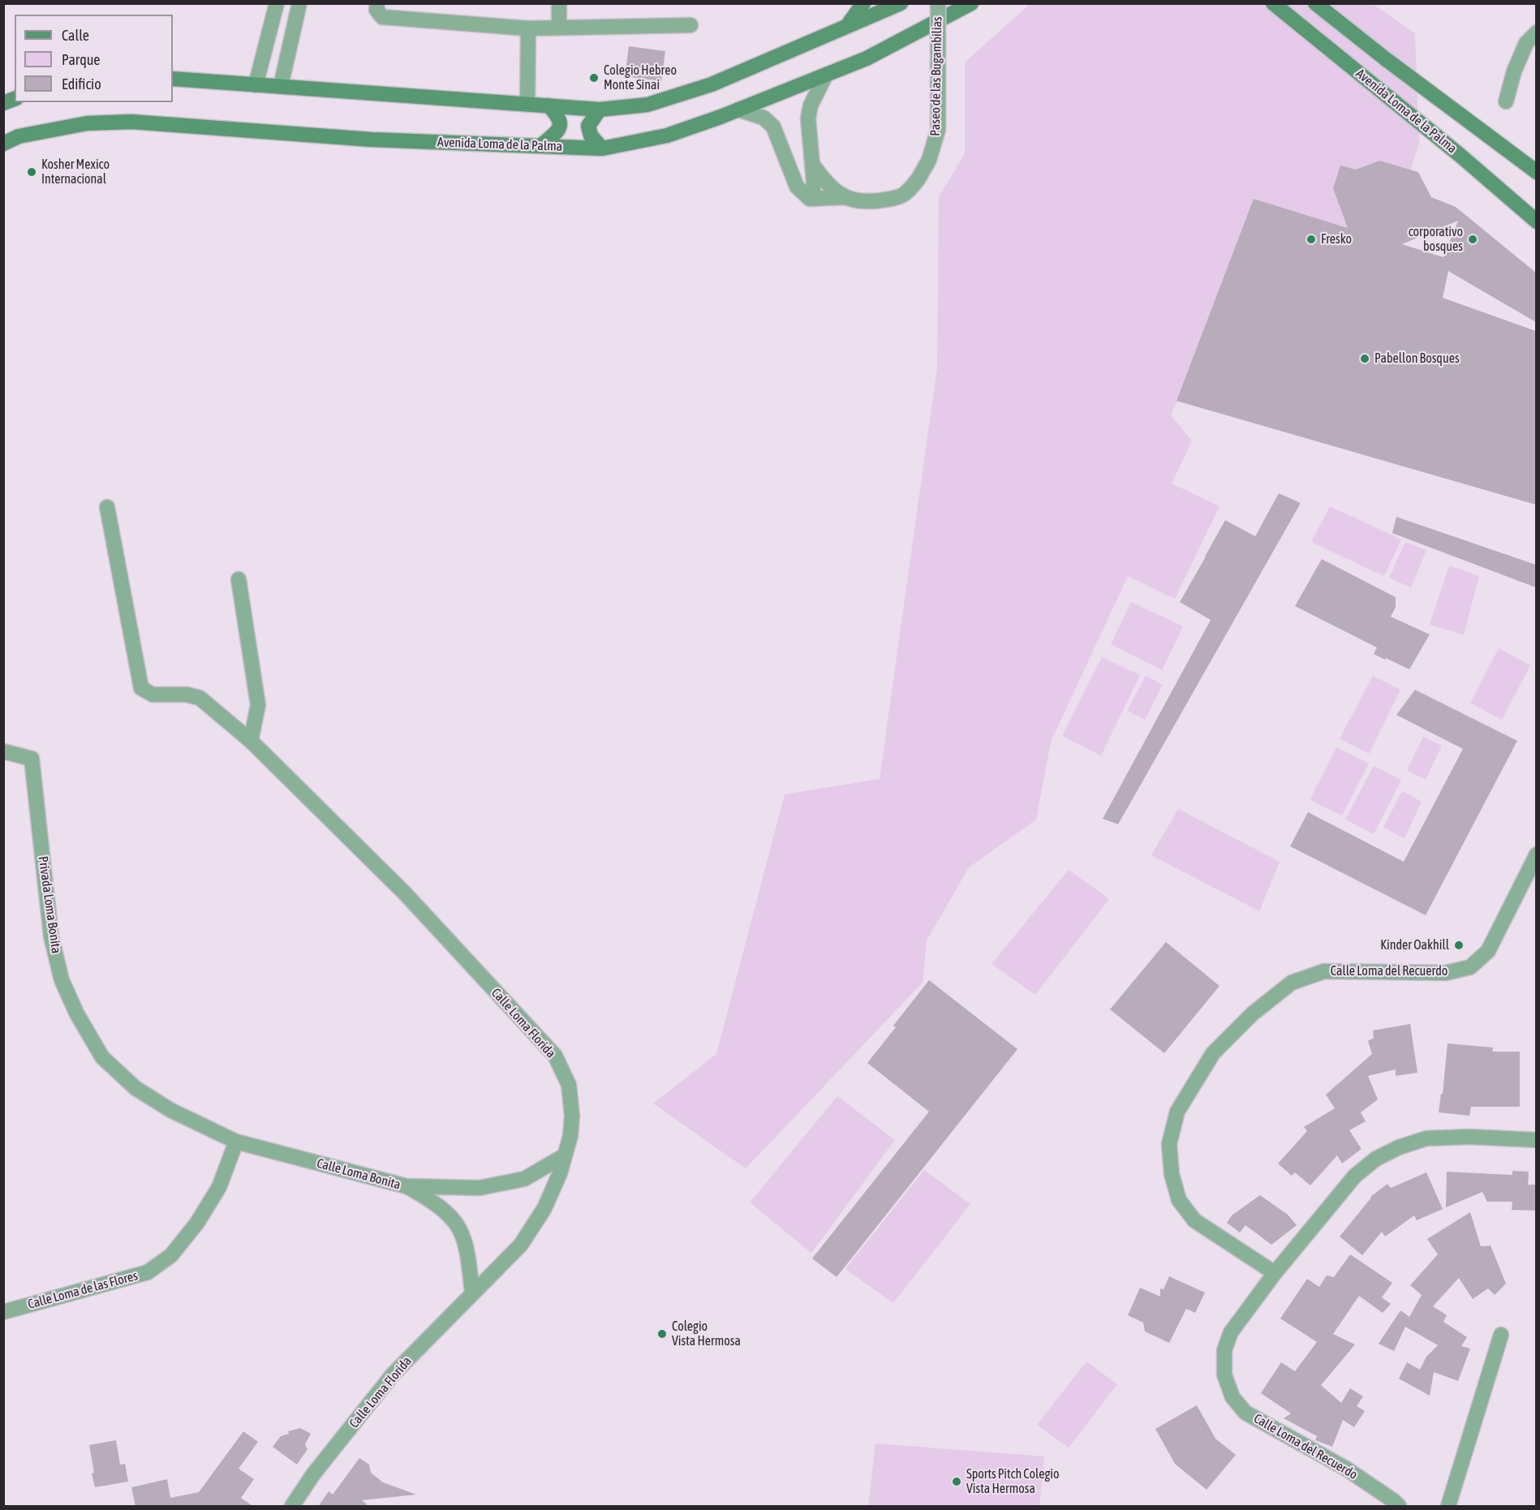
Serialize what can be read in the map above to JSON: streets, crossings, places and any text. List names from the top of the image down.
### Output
{
  "streets": {
    "main road": ["Avenida Loma de la Palma"],
    "street": [
      "Paseo de las Bugambilias",
      "Privada Loma Bonita",
      "Calle Loma del Recuerdo",
      "Calle Loma Florida",
      "Calle Loma Bonita",
      "Calle Loma de las Flores"
    ]
  },
  "crossings": [
    ["Privada Loma Bonita", "Calle Loma Bonita"],
    ["Privada Loma Bonita", "Calle Loma de las Flores"],
    ["Calle Loma Florida", "Calle Loma Bonita"],
    ["Calle Loma Bonita", "Calle Loma de las Flores"]
  ],
  "places": [
    "Colegio Hebreo Monte Sinai",
    "Kosher Mexico Internacional",
    "Fresko",
    "corporativo bosques",
    "Pabellon Bosques",
    "Kinder Oakhill",
    "Colegio Vista Hermosa",
    "Sports Pitch Colegio Vista Hermosa"
  ],
  "legend": ["Calle", "Parque", "Edificio"]
}
